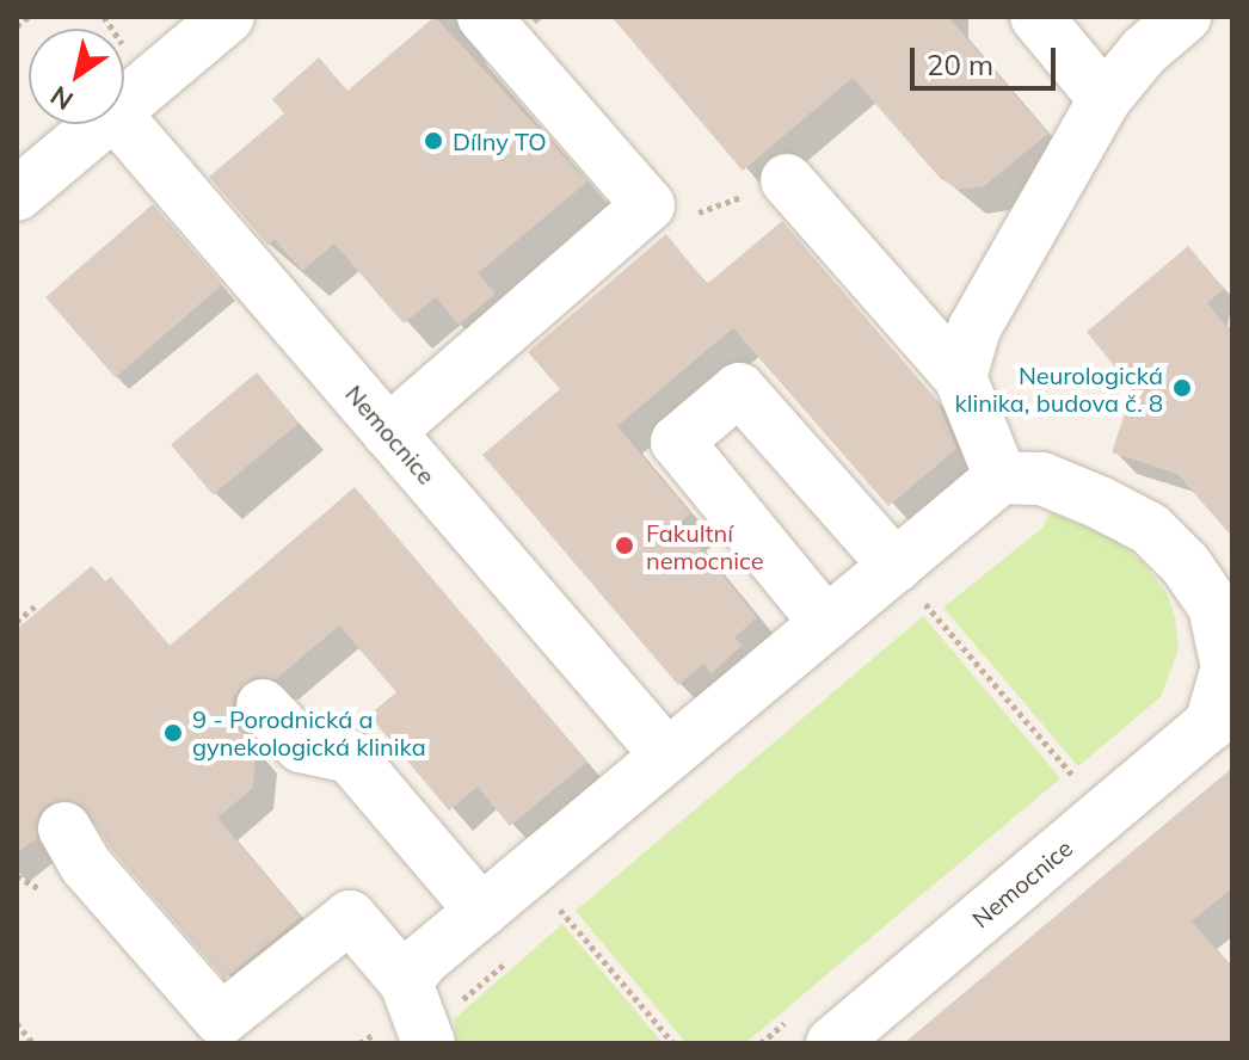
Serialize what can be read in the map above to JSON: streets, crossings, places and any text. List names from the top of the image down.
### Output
{
  "streets": {
    "street": ["Nemocnice"]
  },
  "places": [
    "Dílny TO",
    "Neurologická klinika, budova č. 8",
    "Fakultní nemocnice",
    "9 - Porodnická a gynekologická klinika"
  ],
  "scale_bar": "20 m",
  "north": "bottom left"
}
